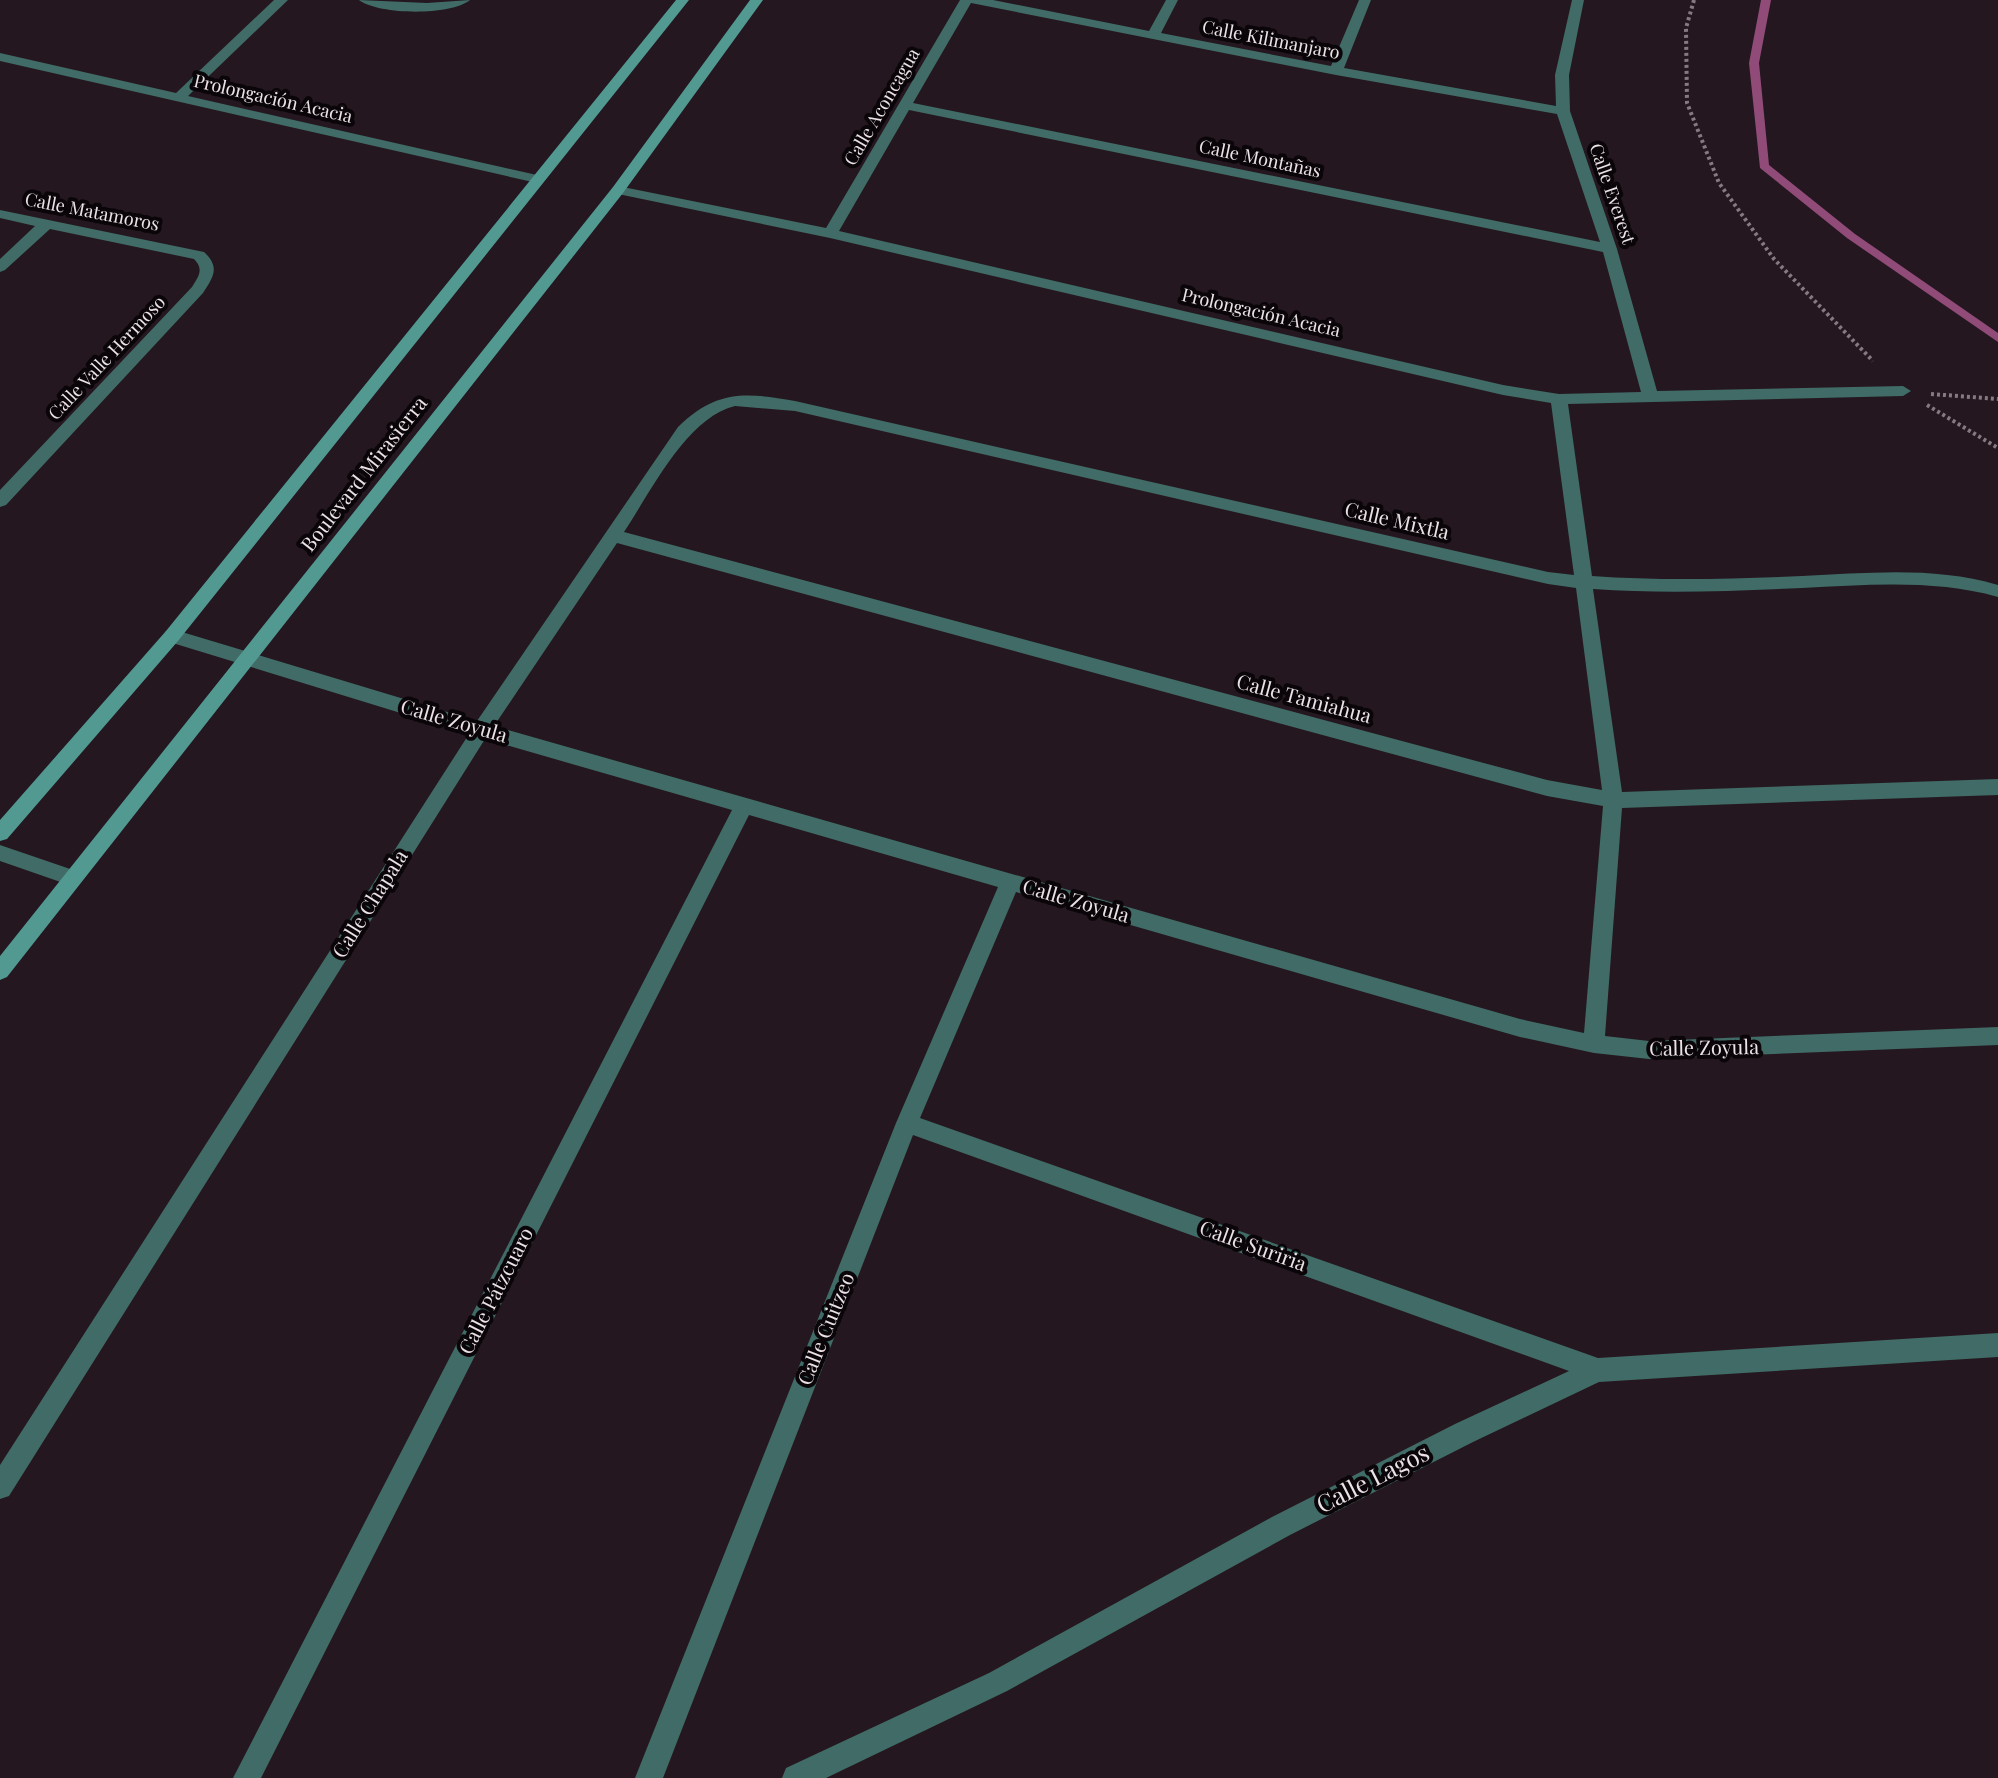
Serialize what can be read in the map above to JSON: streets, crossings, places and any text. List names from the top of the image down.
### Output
{
  "streets": {
    "main road": ["Boulevard Mirasierra"],
    "street": [
      "Calle Kilimanjaro",
      "Prolongación Acacia",
      "Calle Aconcagua",
      "Calle Montañas",
      "Calle Everest",
      "Calle Matamoros",
      "Calle Valle Hermoso",
      "Calle Mixtla",
      "Calle Tamiahua",
      "Calle Zoyula",
      "Calle Chapala",
      "Calle Suriria",
      "Calle Pátzcuaro",
      "Calle Cuitzeo",
      "Calle Lagos"
    ]
  },
  "crossings": [
    ["Calle Kilimanjaro", "Calle Everest"],
    ["Prolongación Acacia", "Calle Aconcagua"],
    ["Prolongación Acacia", "Calle Everest"],
    ["Prolongación Acacia", "Boulevard Mirasierra"],
    ["Calle Aconcagua", "Calle Montañas"],
    ["Calle Montañas", "Calle Everest"],
    ["Calle Matamoros", "Calle Valle Hermoso"],
    ["Boulevard Mirasierra", "Calle Zoyula"],
    ["Calle Mixtla", "Calle Chapala"],
    ["Calle Tamiahua", "Calle Chapala"],
    ["Calle Zoyula", "Calle Chapala"],
    ["Calle Zoyula", "Calle Pátzcuaro"],
    ["Calle Zoyula", "Calle Cuitzeo"],
    ["Calle Suriria", "Calle Cuitzeo"],
    ["Calle Suriria", "Calle Lagos"]
  ]
}
